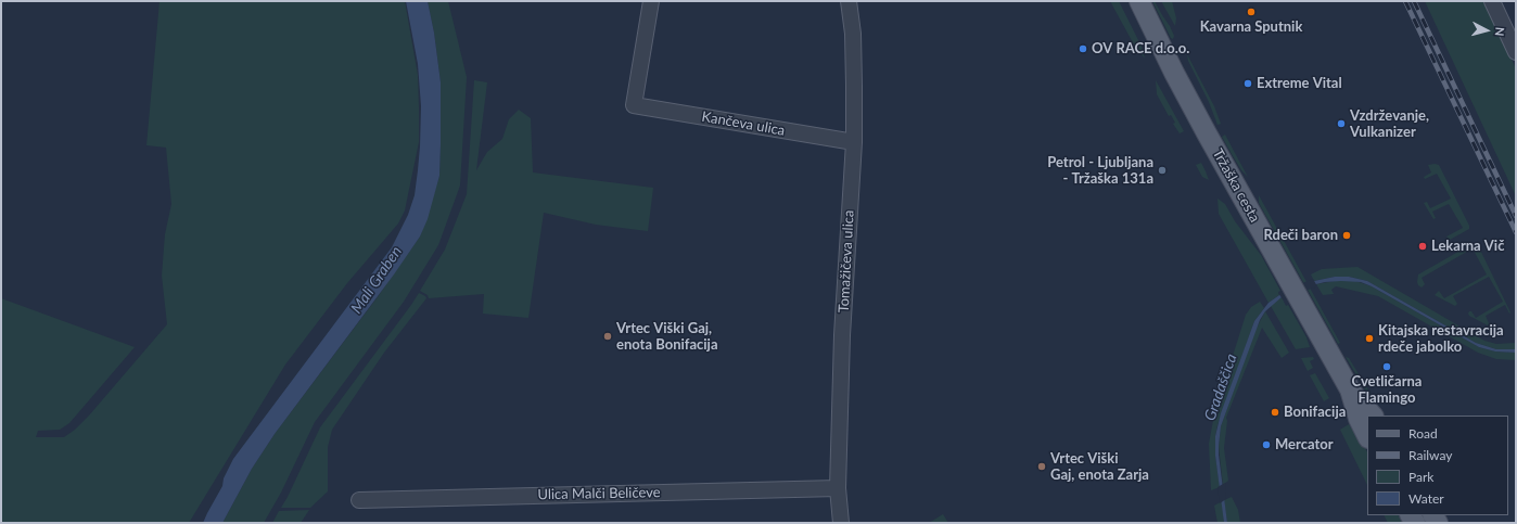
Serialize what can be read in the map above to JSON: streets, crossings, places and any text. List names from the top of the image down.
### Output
{
  "streets": {
    "main road": ["Tržaška cesta"],
    "street": ["Kančeva ulica", "Tomažičeva ulica", "Ulica Malči Beličeve"]
  },
  "crossings": [
    ["Kančeva ulica", "Tomažičeva ulica"],
    ["Tomažičeva ulica", "Ulica Malči Beličeve"]
  ],
  "water": ["Mali Graben", "Gradaščica"],
  "places": [
    "Kavarna Sputnik",
    "OV RACE d.o.o.",
    "Extreme Vital",
    "Vzdrževanje, Vulkanizer",
    "Petrol - Ljubljana - Tržaška 131a",
    "Rdeči baron",
    "Lekarna Vič",
    "Vrtec Viški Gaj, enota Bonifacija",
    "Kitajska restavracija rdeče jabolko",
    "Cvetličarna Flamingo",
    "Bonifacija",
    "Mercator",
    "Vrtec Viški Gaj, enota Zarja"
  ],
  "legend": [
    "Road",
    "Railway",
    "Park",
    "Water"
  ],
  "north": "right"
}
